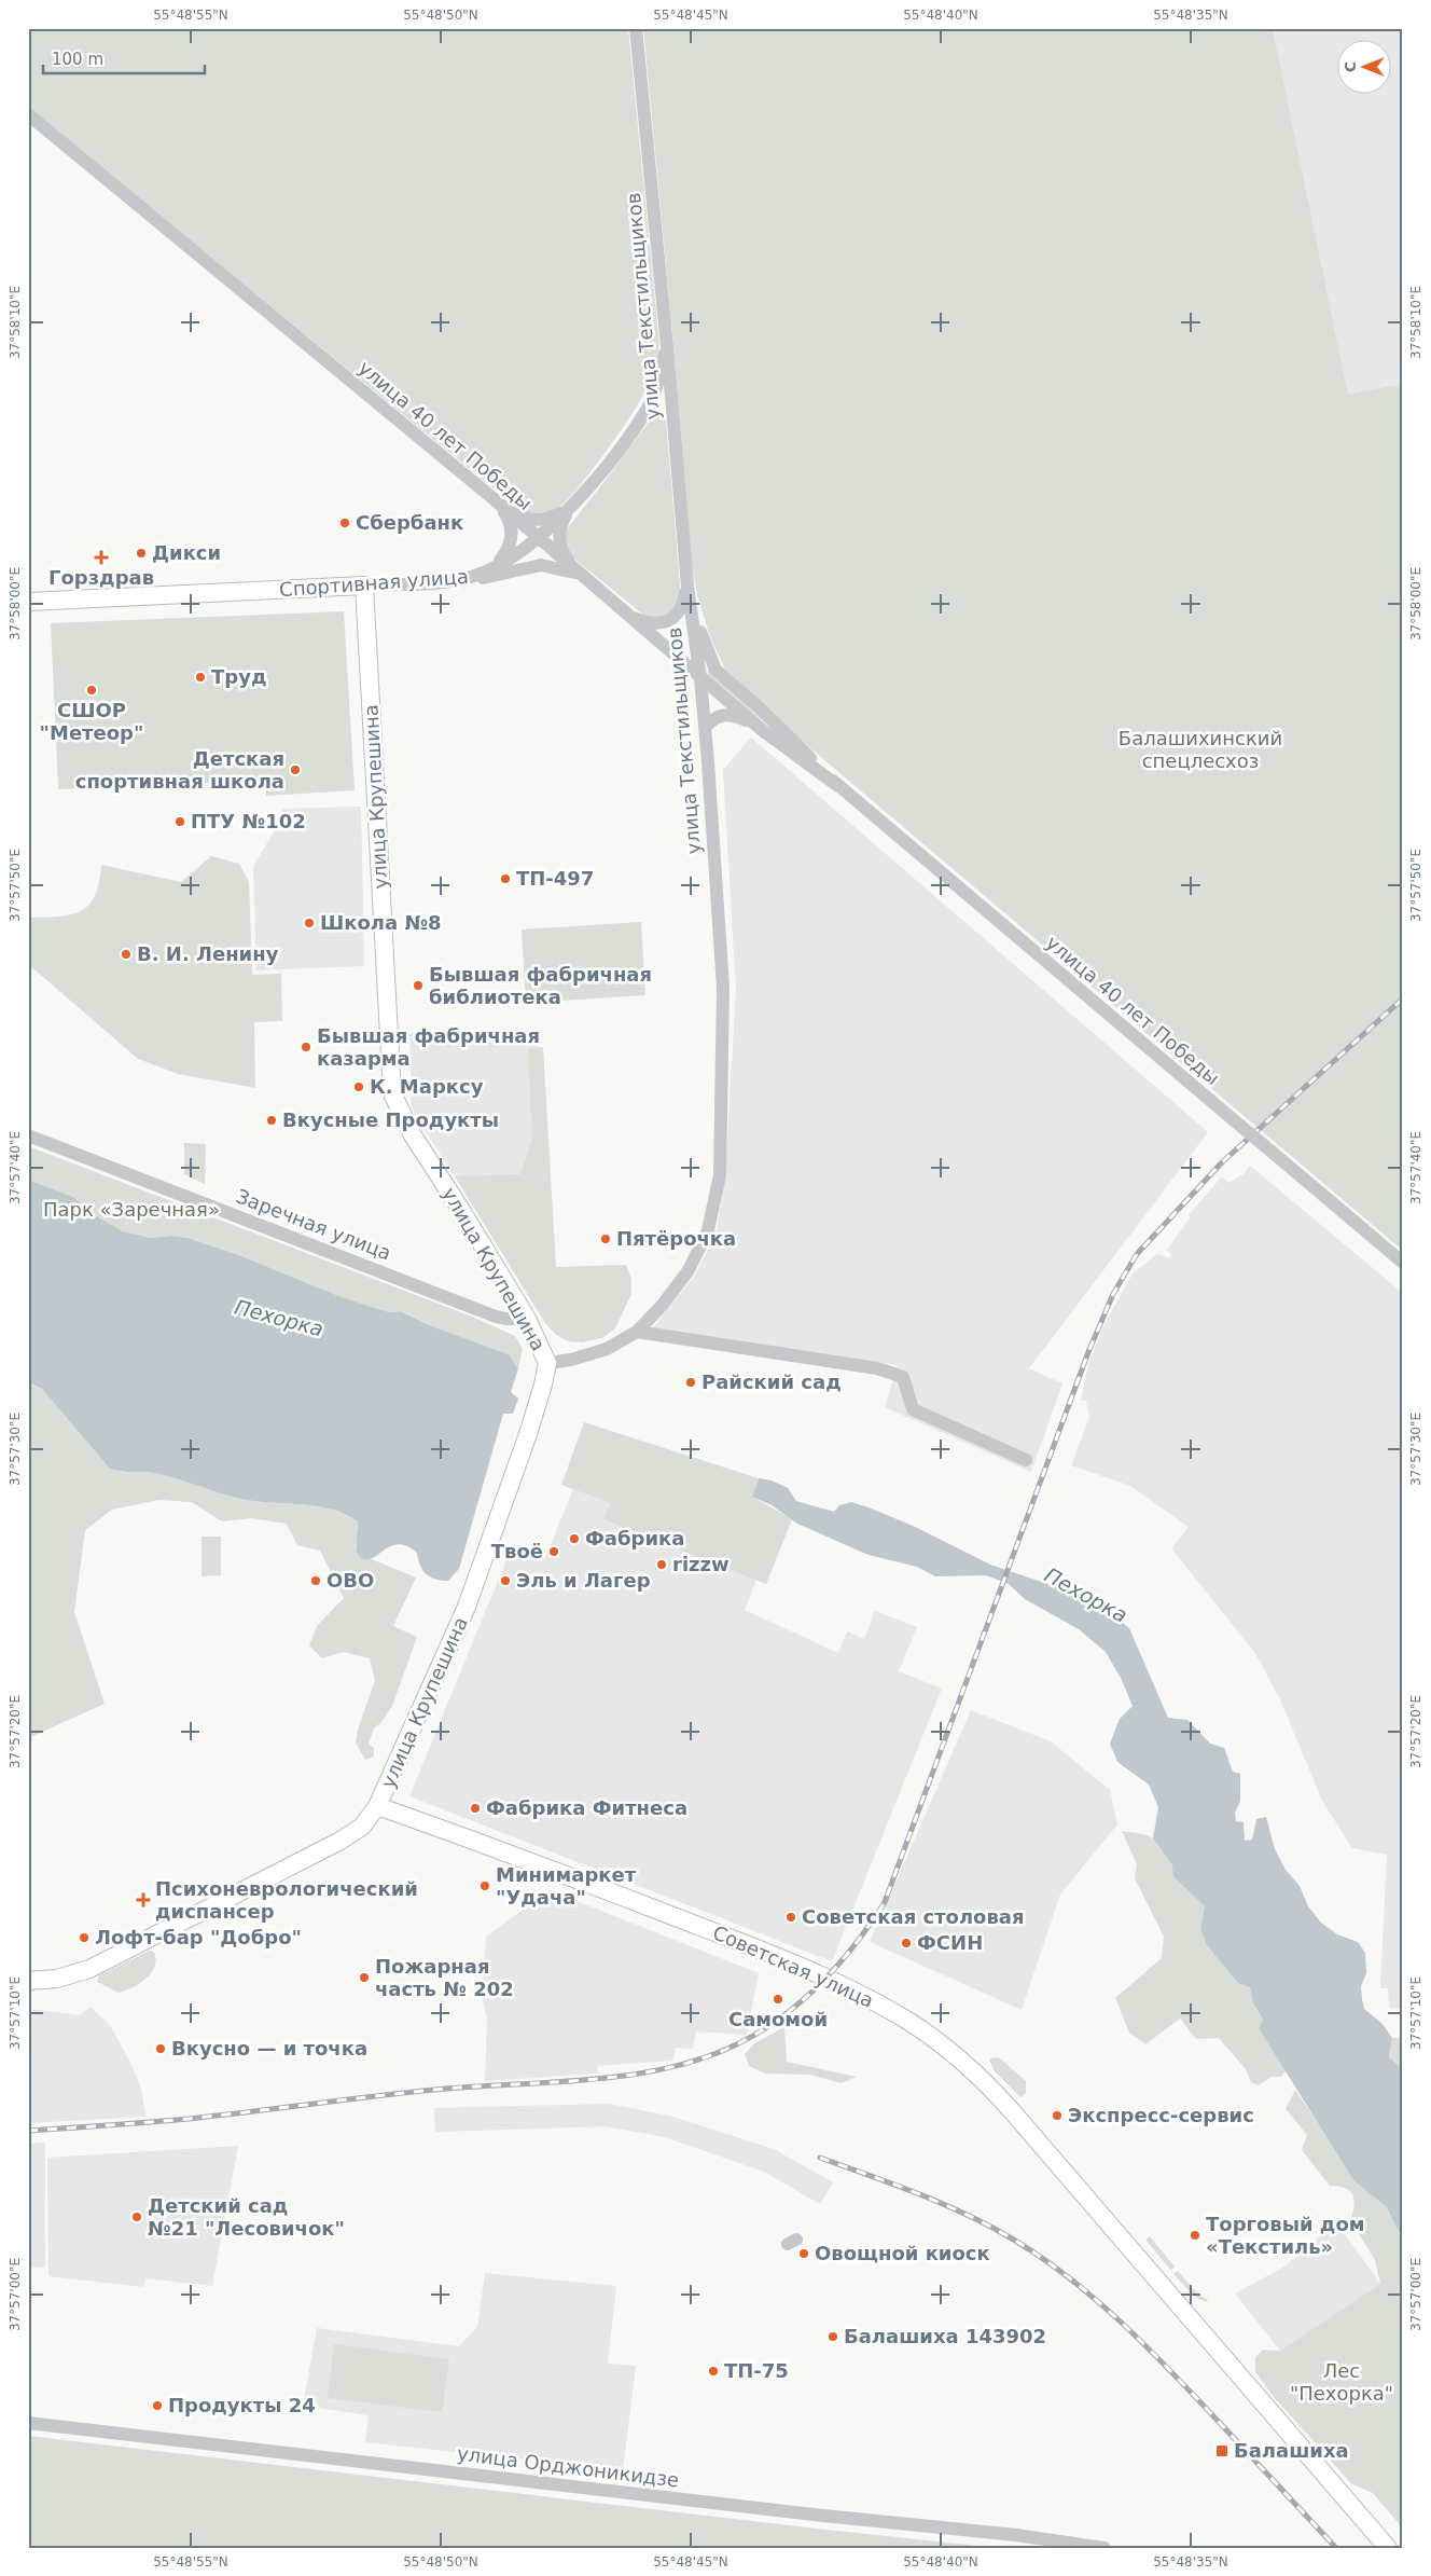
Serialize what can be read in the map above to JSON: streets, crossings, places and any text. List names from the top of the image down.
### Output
{
  "streets": {
    "main road": ["Спортивная улица", "улица Крупешина", "Советская улица"],
    "street": [
      "улица Текстильщиков",
      "улица 40 лет Победы",
      "Заречная улица",
      "улица Орджоникидзе"
    ]
  },
  "crossings": [
    ["улица Текстильщиков", "улица 40 лет Победы"],
    ["улица Текстильщиков", "Спортивная улица"],
    ["улица Текстильщиков", "улица Крупешина"],
    ["улица 40 лет Победы", "Спортивная улица"],
    ["Спортивная улица", "улица Крупешина"],
    ["улица Крупешина", "Заречная улица"],
    ["улица Крупешина", "Советская улица"]
  ],
  "water": ["Пехорка"],
  "parks": ["Балашихинский спецлесхоз", "Парк «Заречная»", "Лес \"Пехорка\""],
  "places": {
    "other": [
      "Сбербанк",
      "Дикси",
      "Труд",
      "СШОР \"Метеор\"",
      "Детская спортивная школа",
      "ПТУ №102",
      "ТП-497",
      "Школа №8",
      "В. И. Ленину",
      "Бывшая фабричная библиотека",
      "Бывшая фабричная казарма",
      "К. Марксу",
      "Вкусные Продукты",
      "Пятёрочка",
      "Райский сад",
      "Фабрика",
      "Твоё",
      "rizzw",
      "ОВО",
      "Эль и Лагер",
      "Фабрика Фитнеса",
      "Минимаркет \"Удача\"",
      "Советская столовая",
      "Лофт-бар \"Добро\"",
      "ФСИН",
      "Пожарная часть № 202",
      "Самомой",
      "Вкусно — и точка",
      "Экспресс-сервис",
      "Детский сад №21 \"Лесовичок\"",
      "Торговый дом «Текстиль»",
      "Овощной киоск",
      "Балашиха 143902",
      "ТП-75",
      "Продукты 24"
    ],
    "health": ["Горздрав", "Психоневрологический диспансер"],
    "transit": ["Балашиха"]
  },
  "scale_bar": "100 m",
  "north": "left",
  "coordinates": [
    "55°48'55\"N",
    "55°48'50\"N",
    "55°48'45\"N",
    "55°48'40\"N",
    "55°48'35\"N",
    "37°58'10\"E",
    "37°58'00\"E",
    "37°57'50\"E",
    "37°57'40\"E",
    "37°57'30\"E",
    "37°57'20\"E",
    "37°57'10\"E",
    "37°57'00\"E"
  ]
}
